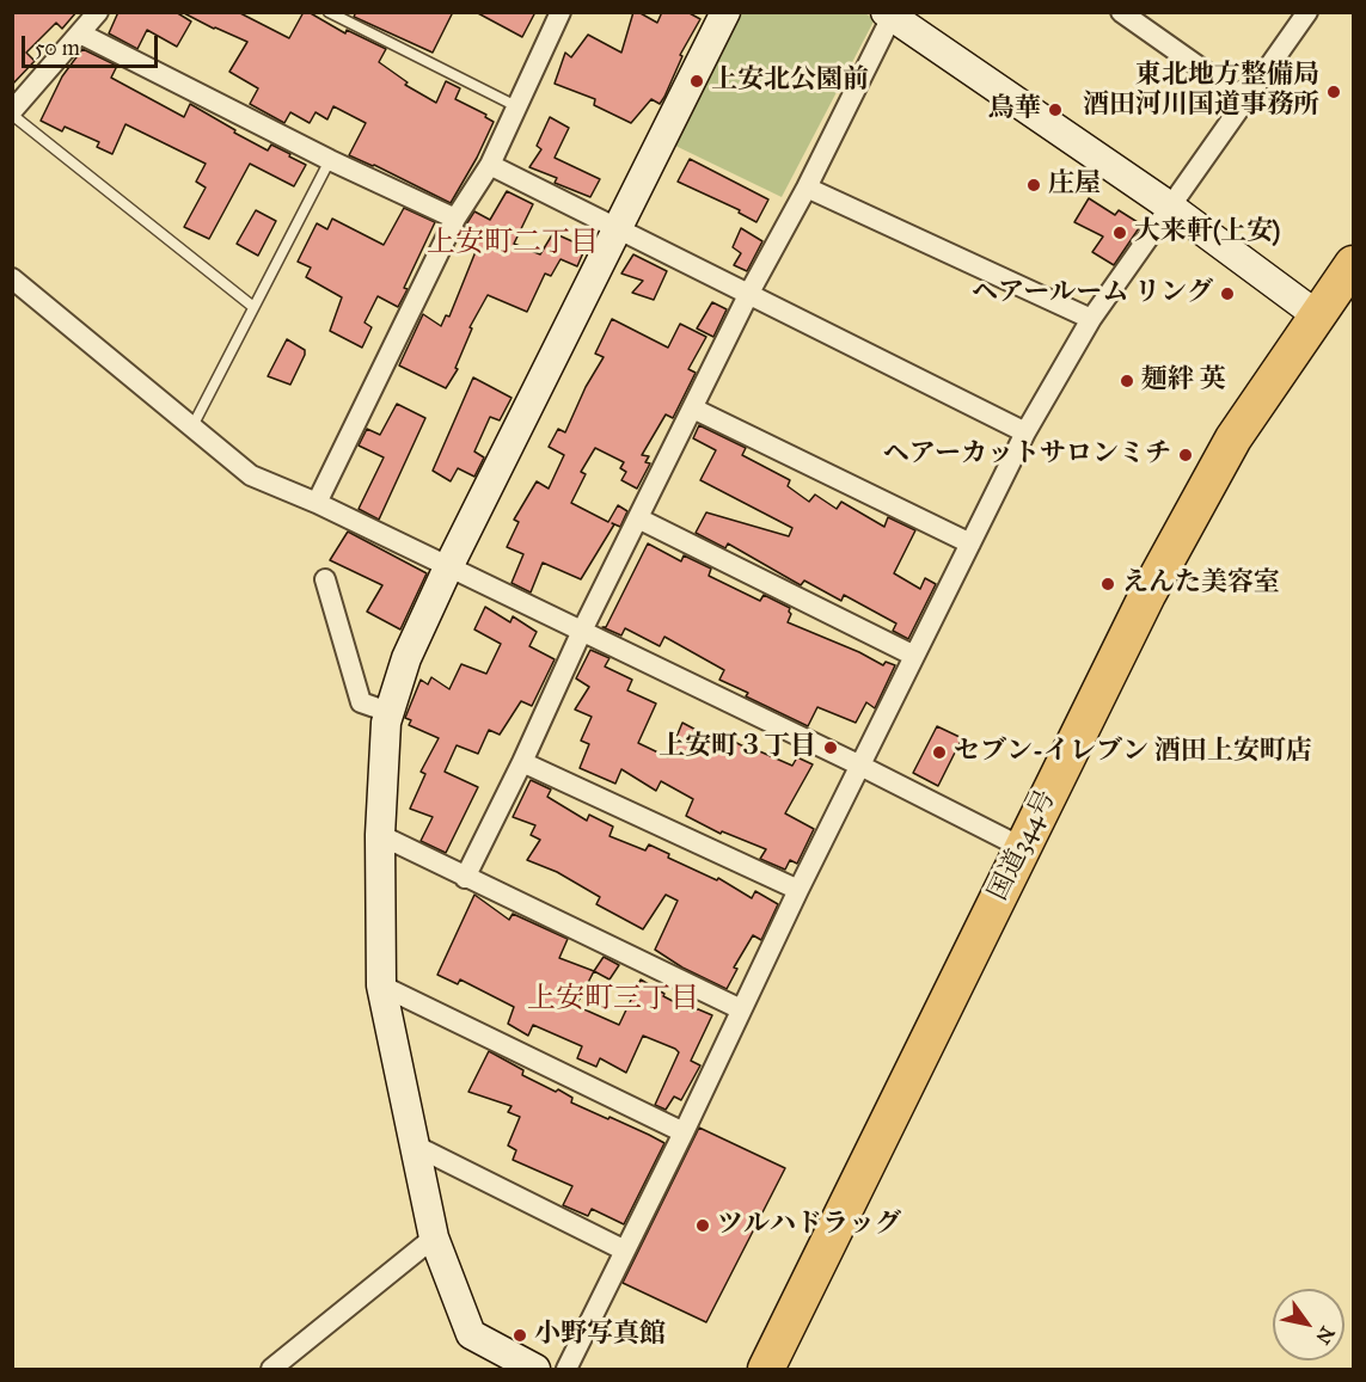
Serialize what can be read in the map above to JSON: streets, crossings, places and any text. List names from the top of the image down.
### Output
{
  "streets": {
    "highway": ["国道344号"]
  },
  "districts": ["上安町二丁目", "上安町三丁目"],
  "places": [
    "上安北公園前",
    "東北地方整備局 酒田河川国道事務所",
    "鳥華",
    "庄屋",
    "大来軒(上安)",
    "ヘアールーム リング",
    "麺絆 英",
    "ヘアーカットサロンミチ",
    "えんた美容室",
    "上安町３丁目",
    "セブン-イレブン 酒田上安町店",
    "ツルハドラッグ",
    "小野写真館"
  ],
  "scale_bar": "50 m",
  "north": "bottom right"
}
